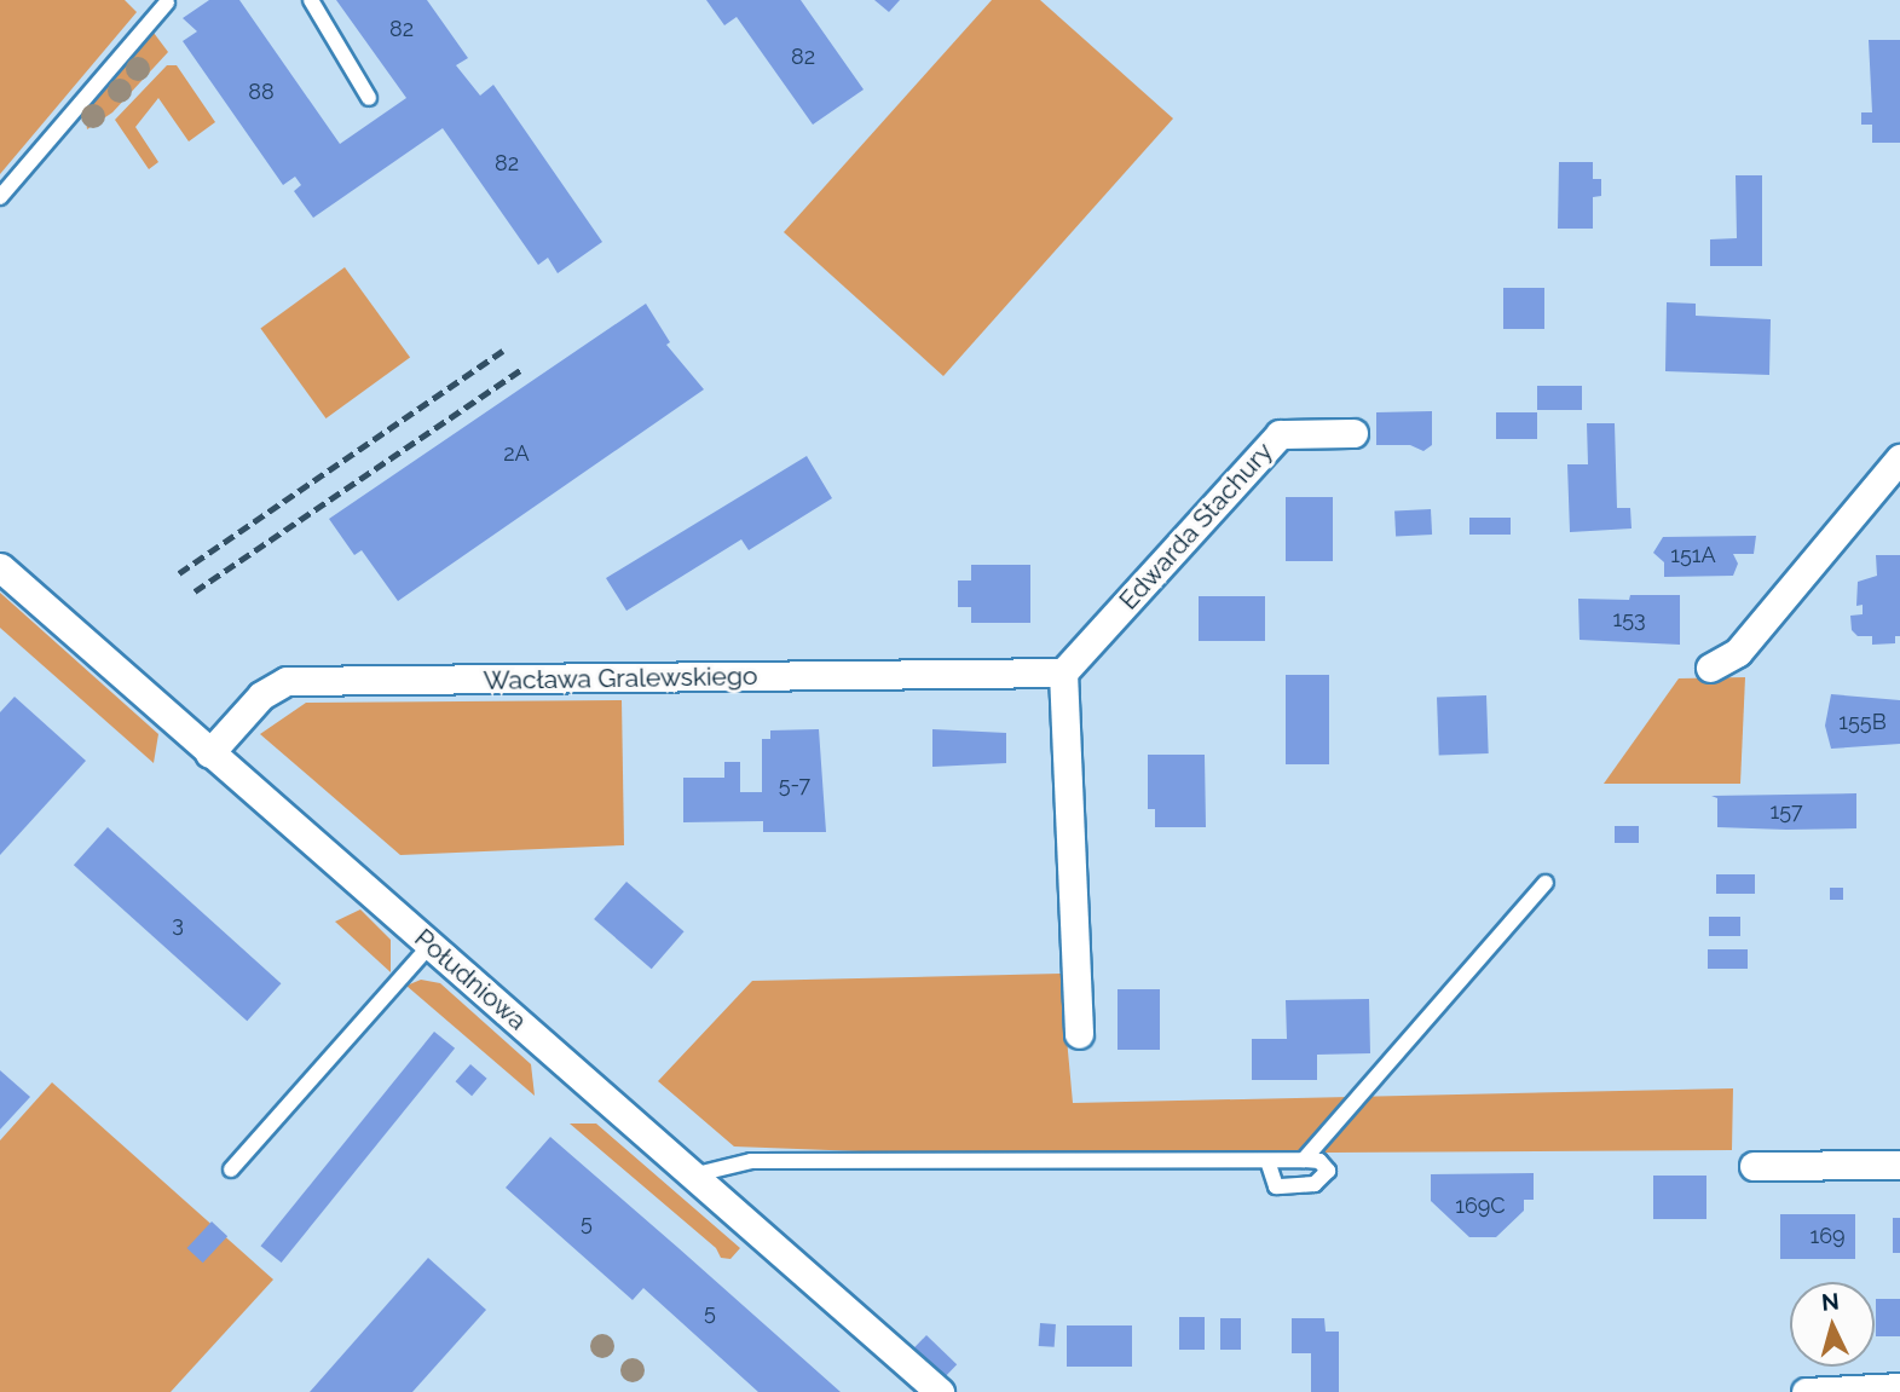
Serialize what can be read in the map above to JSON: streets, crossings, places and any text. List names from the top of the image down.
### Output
{
  "streets": {
    "street": ["Edwarda Stachury", "Wacława Gralewskiego", "Południowa"]
  },
  "crossings": [
    ["Edwarda Stachury", "Wacława Gralewskiego"],
    ["Wacława Gralewskiego", "Południowa"]
  ],
  "house_numbers": [
    "82",
    "82",
    "88",
    "82",
    "2A",
    "151A",
    "153",
    "155B",
    "5-7",
    "157",
    "3",
    "169C",
    "5",
    "169",
    "5"
  ],
  "north": "top"
}
